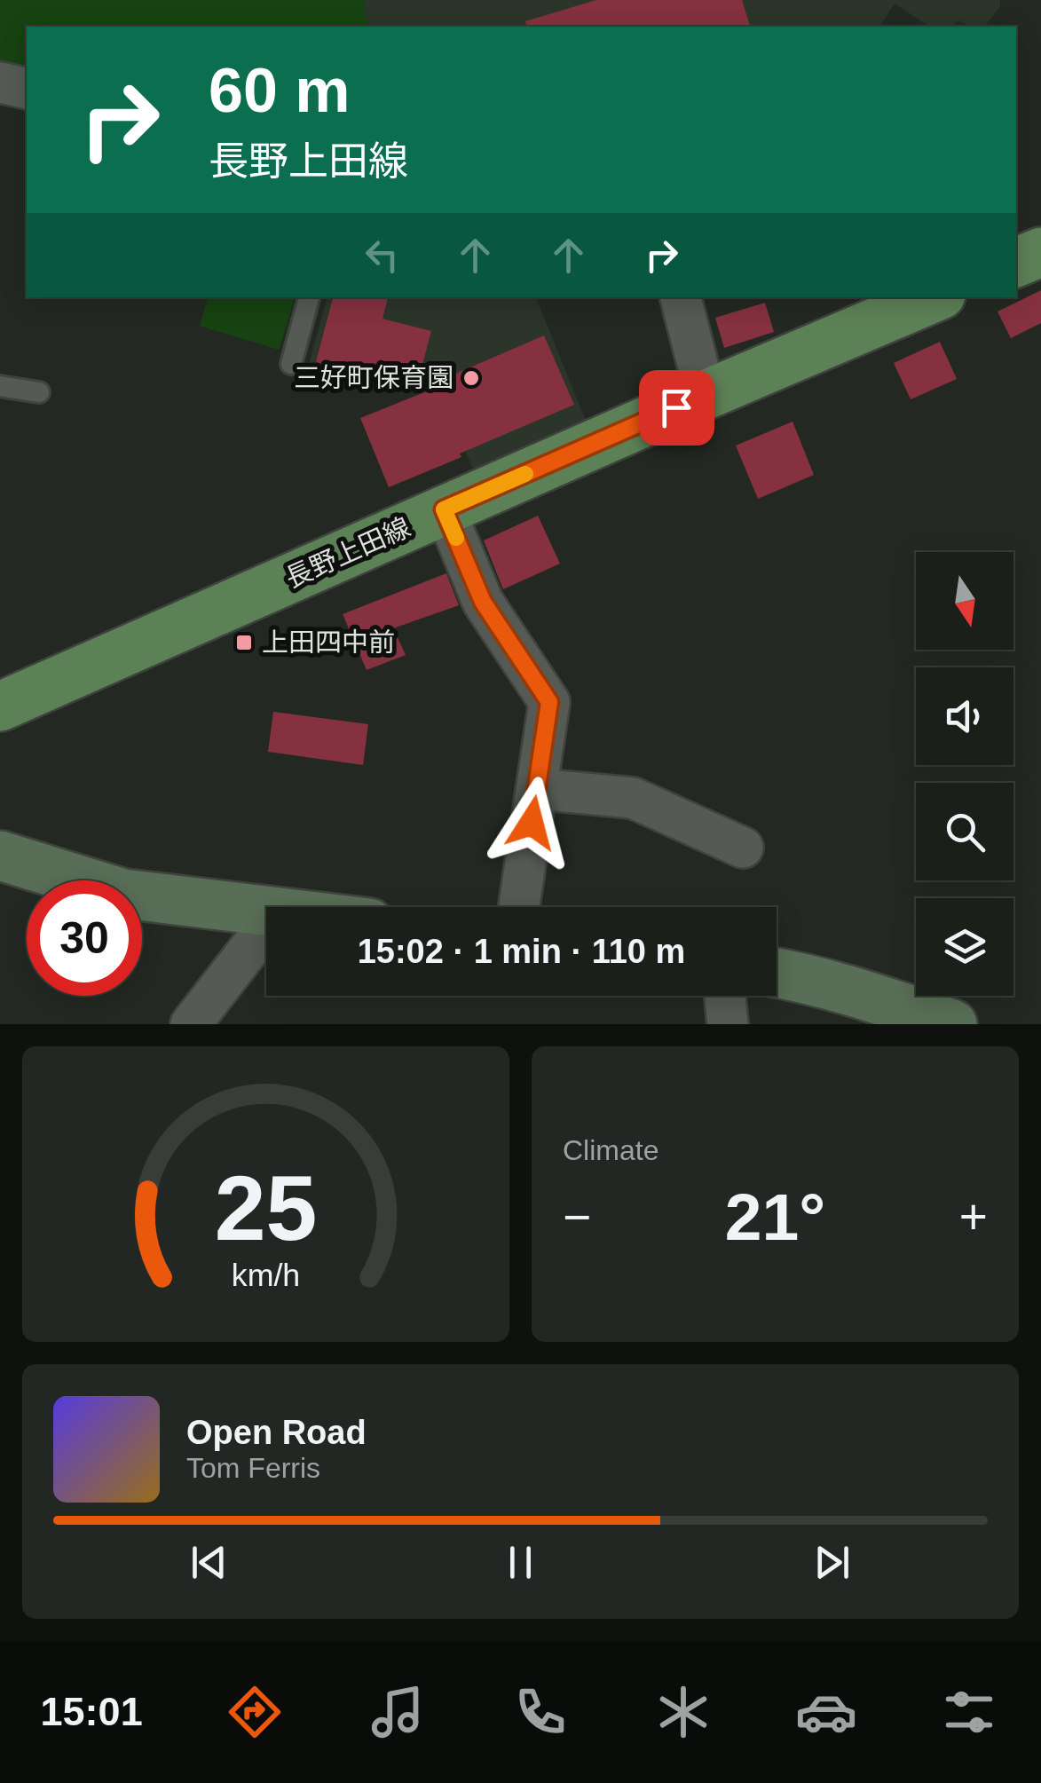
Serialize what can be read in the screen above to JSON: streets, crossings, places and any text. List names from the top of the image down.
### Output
{
  "streets": {
    "main road": ["長野上田線"]
  },
  "places": {
    "other": ["三好町保育園"],
    "transit": ["上田四中前"]
  },
  "north": "bottom",
  "page": {
    "turn": ["60 m", "長野上田線"],
    "limit": "30",
    "trip": "15:02 · 1 min · 110 m",
    "tile": "Climate",
    "heat": ["−", "21°", "+"],
    "song": ["Open Road", "Tom Ferris"],
    "tabs": "15:01",
    "gauge": ["25", "km/h"]
  }
}
